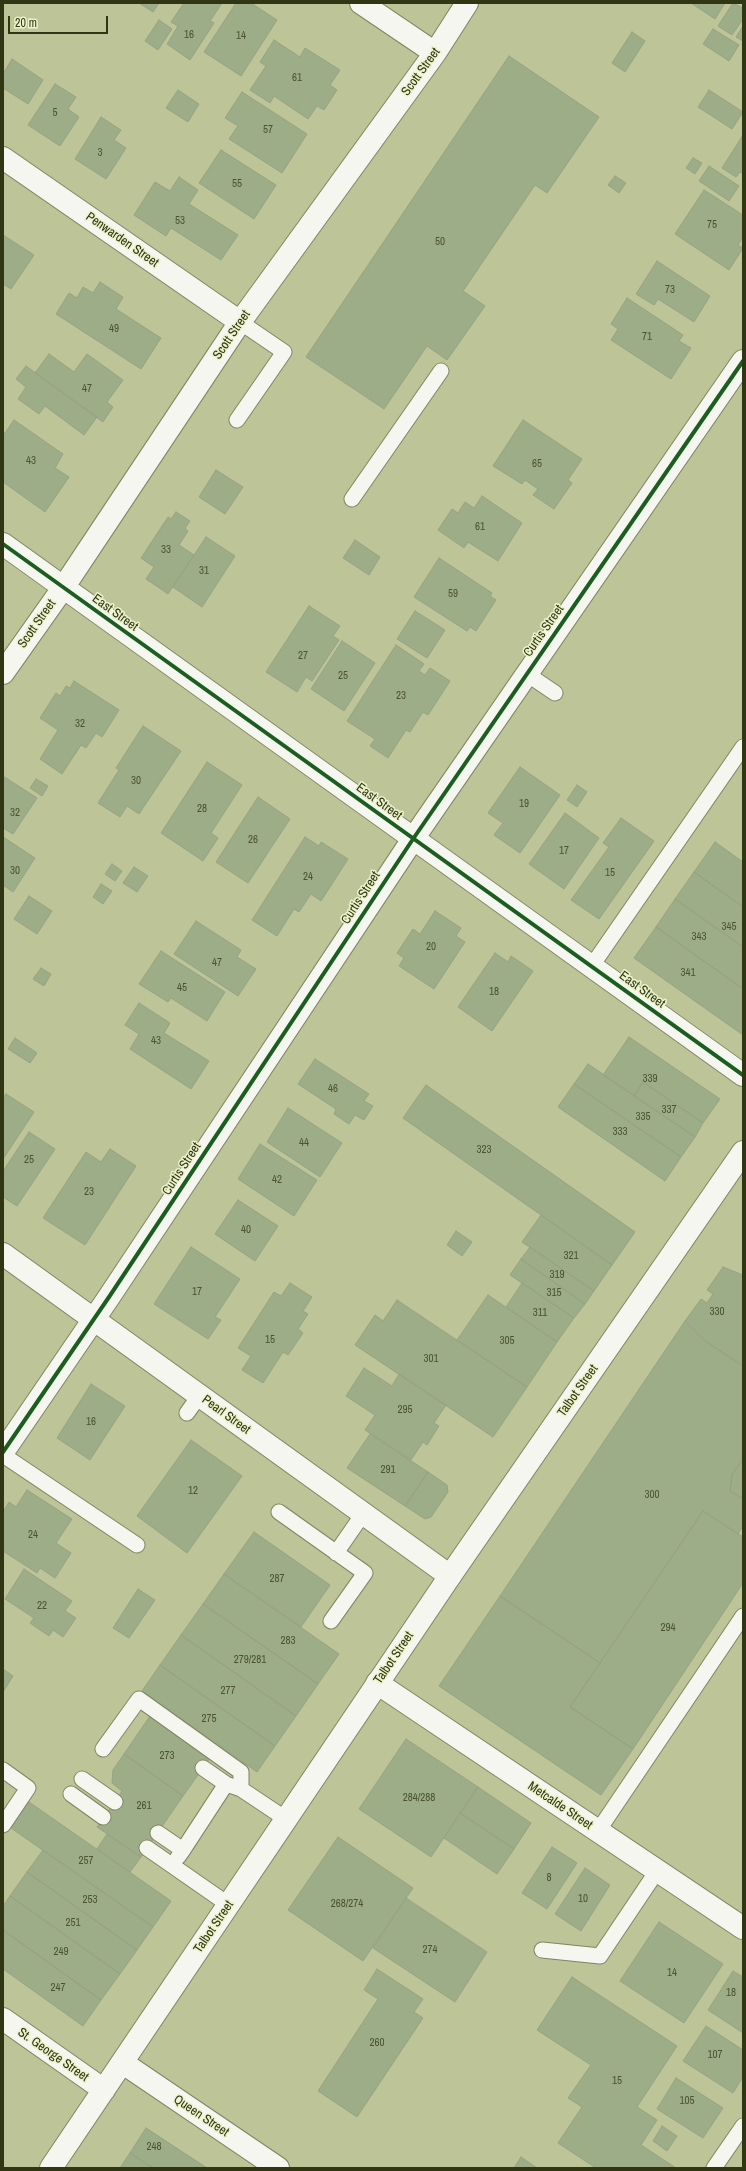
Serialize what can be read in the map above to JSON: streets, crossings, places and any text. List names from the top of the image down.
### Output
{
  "streets": {
    "street": [
      "Scott Street",
      "Penwarden Street",
      "East Street",
      "Curtis Street",
      "Talbot Street",
      "Pearl Street",
      "Metcalde Street",
      "St. George Street",
      "Queen Street"
    ]
  },
  "crossings": [
    ["Scott Street", "Penwarden Street"],
    ["Scott Street", "East Street"],
    ["East Street", "Curtis Street"],
    ["Curtis Street", "Pearl Street"],
    ["Talbot Street", "Pearl Street"],
    ["Talbot Street", "Metcalde Street"],
    ["Talbot Street", "St. George Street"],
    ["Talbot Street", "Queen Street"]
  ],
  "house_numbers": [
    "16",
    "14",
    "61",
    "5",
    "57",
    "3",
    "55",
    "53",
    "75",
    "50",
    "73",
    "49",
    "71",
    "47",
    "43",
    "65",
    "61",
    "33",
    "31",
    "59",
    "27",
    "25",
    "23",
    "32",
    "30",
    "19",
    "28",
    "32",
    "26",
    "17",
    "30",
    "15",
    "24",
    "345",
    "343",
    "20",
    "47",
    "341",
    "45",
    "18",
    "43",
    "339",
    "46",
    "337",
    "335",
    "333",
    "44",
    "323",
    "25",
    "42",
    "23",
    "40",
    "321",
    "319",
    "17",
    "315",
    "330",
    "311",
    "15",
    "305",
    "301",
    "295",
    "16",
    "291",
    "12",
    "300",
    "24",
    "287",
    "22",
    "294",
    "283",
    "279/281",
    "277",
    "275",
    "273",
    "284/288",
    "261",
    "257",
    "8",
    "10",
    "253",
    "268/274",
    "251",
    "274",
    "249",
    "14",
    "247",
    "18",
    "260",
    "107",
    "15",
    "105",
    "248"
  ],
  "scale_bar": "20 m"
}
